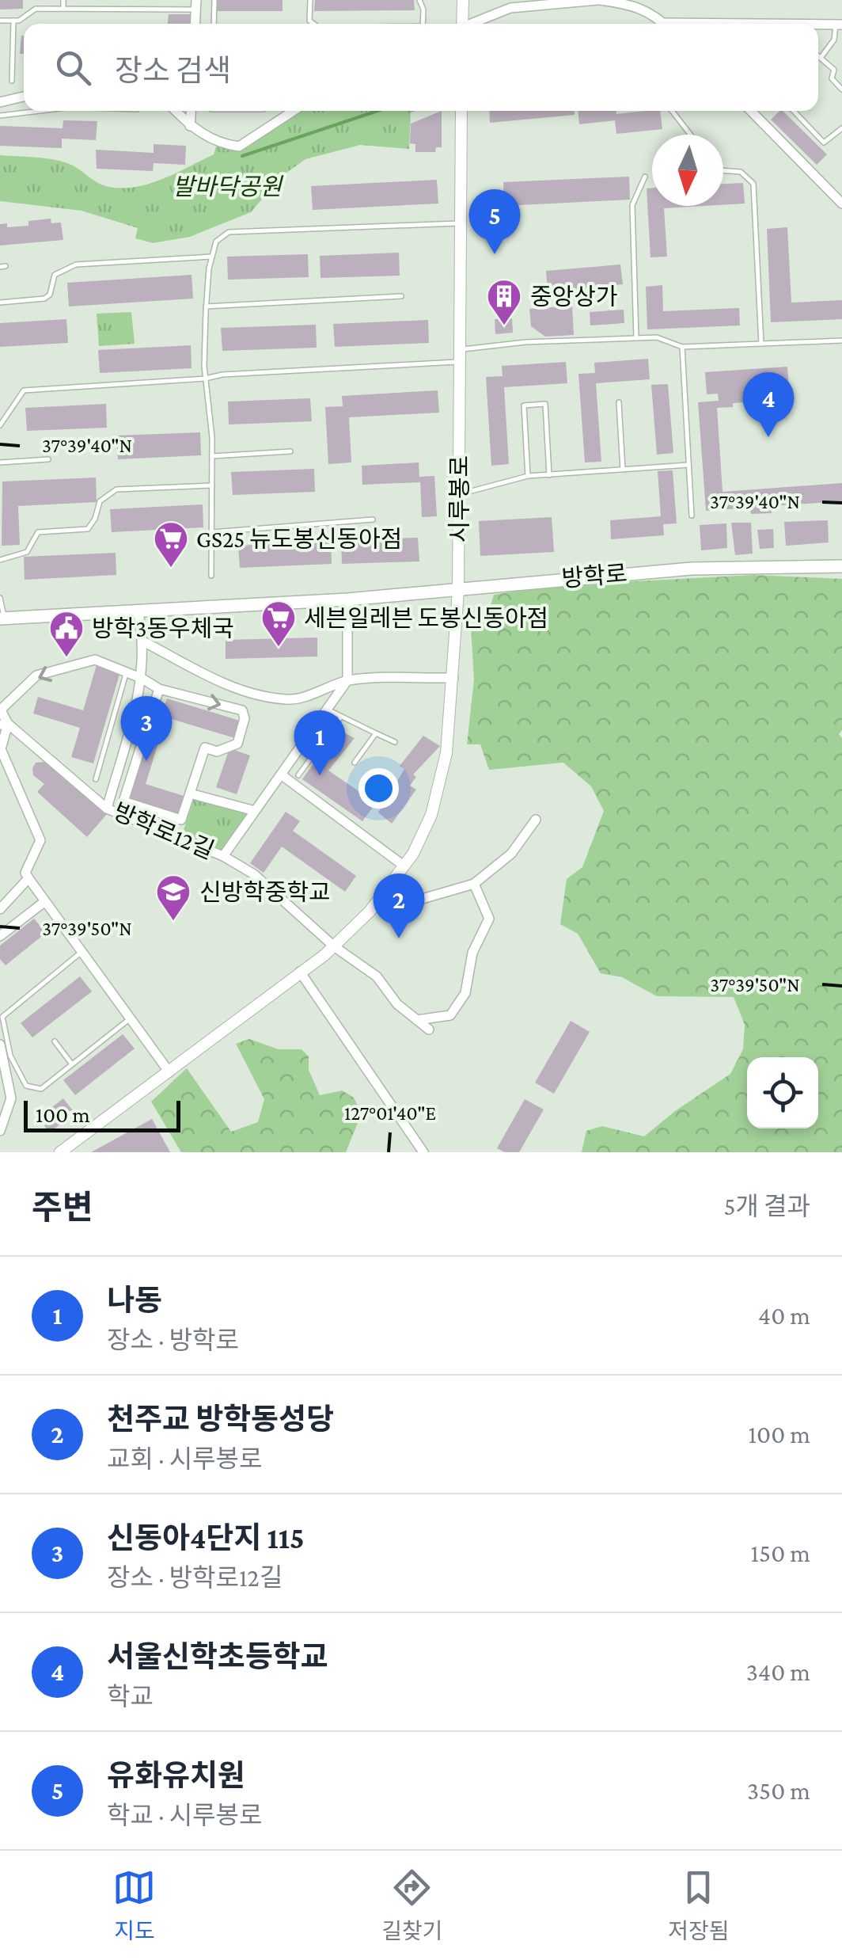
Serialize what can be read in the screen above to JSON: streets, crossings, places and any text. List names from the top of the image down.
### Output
{
  "streets": {
    "main road": ["방학로"],
    "street": ["시루봉로", "방학로12길"]
  },
  "crossings": [
    ["시루봉로", "방학로"],
    ["시루봉로", "방학로12길"]
  ],
  "parks": ["발바닥공원"],
  "places": {
    "building": ["중앙상가"],
    "supermarket": ["GS25 뉴도봉신동아점", "세븐일레븐 도봉신동아점"],
    "public building": ["방학3동우체국"],
    "school or university": ["신방학중학교"]
  },
  "scale_bar": "100 m",
  "north": "bottom",
  "page": {
    "search": "장소 검색",
    "pins": [
      "5",
      "4",
      "3",
      "1",
      "2"
    ],
    "scale": "100 m",
    "heading": ["주변", "5개 결과"],
    "list": [
      {
        "mark": "1",
        "name": "나동",
        "note": "장소 · 방학로",
        "value": "40 m"
      },
      {
        "mark": "2",
        "name": "천주교 방학동성당",
        "note": "교회 · 시루봉로",
        "value": "100 m"
      },
      {
        "mark": "3",
        "name": "신동아4단지 115",
        "note": "장소 · 방학로12길",
        "value": "150 m"
      },
      {
        "mark": "4",
        "name": "서울신학초등학교",
        "note": "학교",
        "value": "340 m"
      },
      {
        "mark": "5",
        "name": "유화유치원",
        "note": "학교 · 시루봉로",
        "value": "350 m"
      }
    ],
    "nav": ["지도", "길찾기", "저장됨"]
  },
  "coordinates": ["37°39'40\"N", "37°39'50\"N", "127°01'40\"E"]
}
